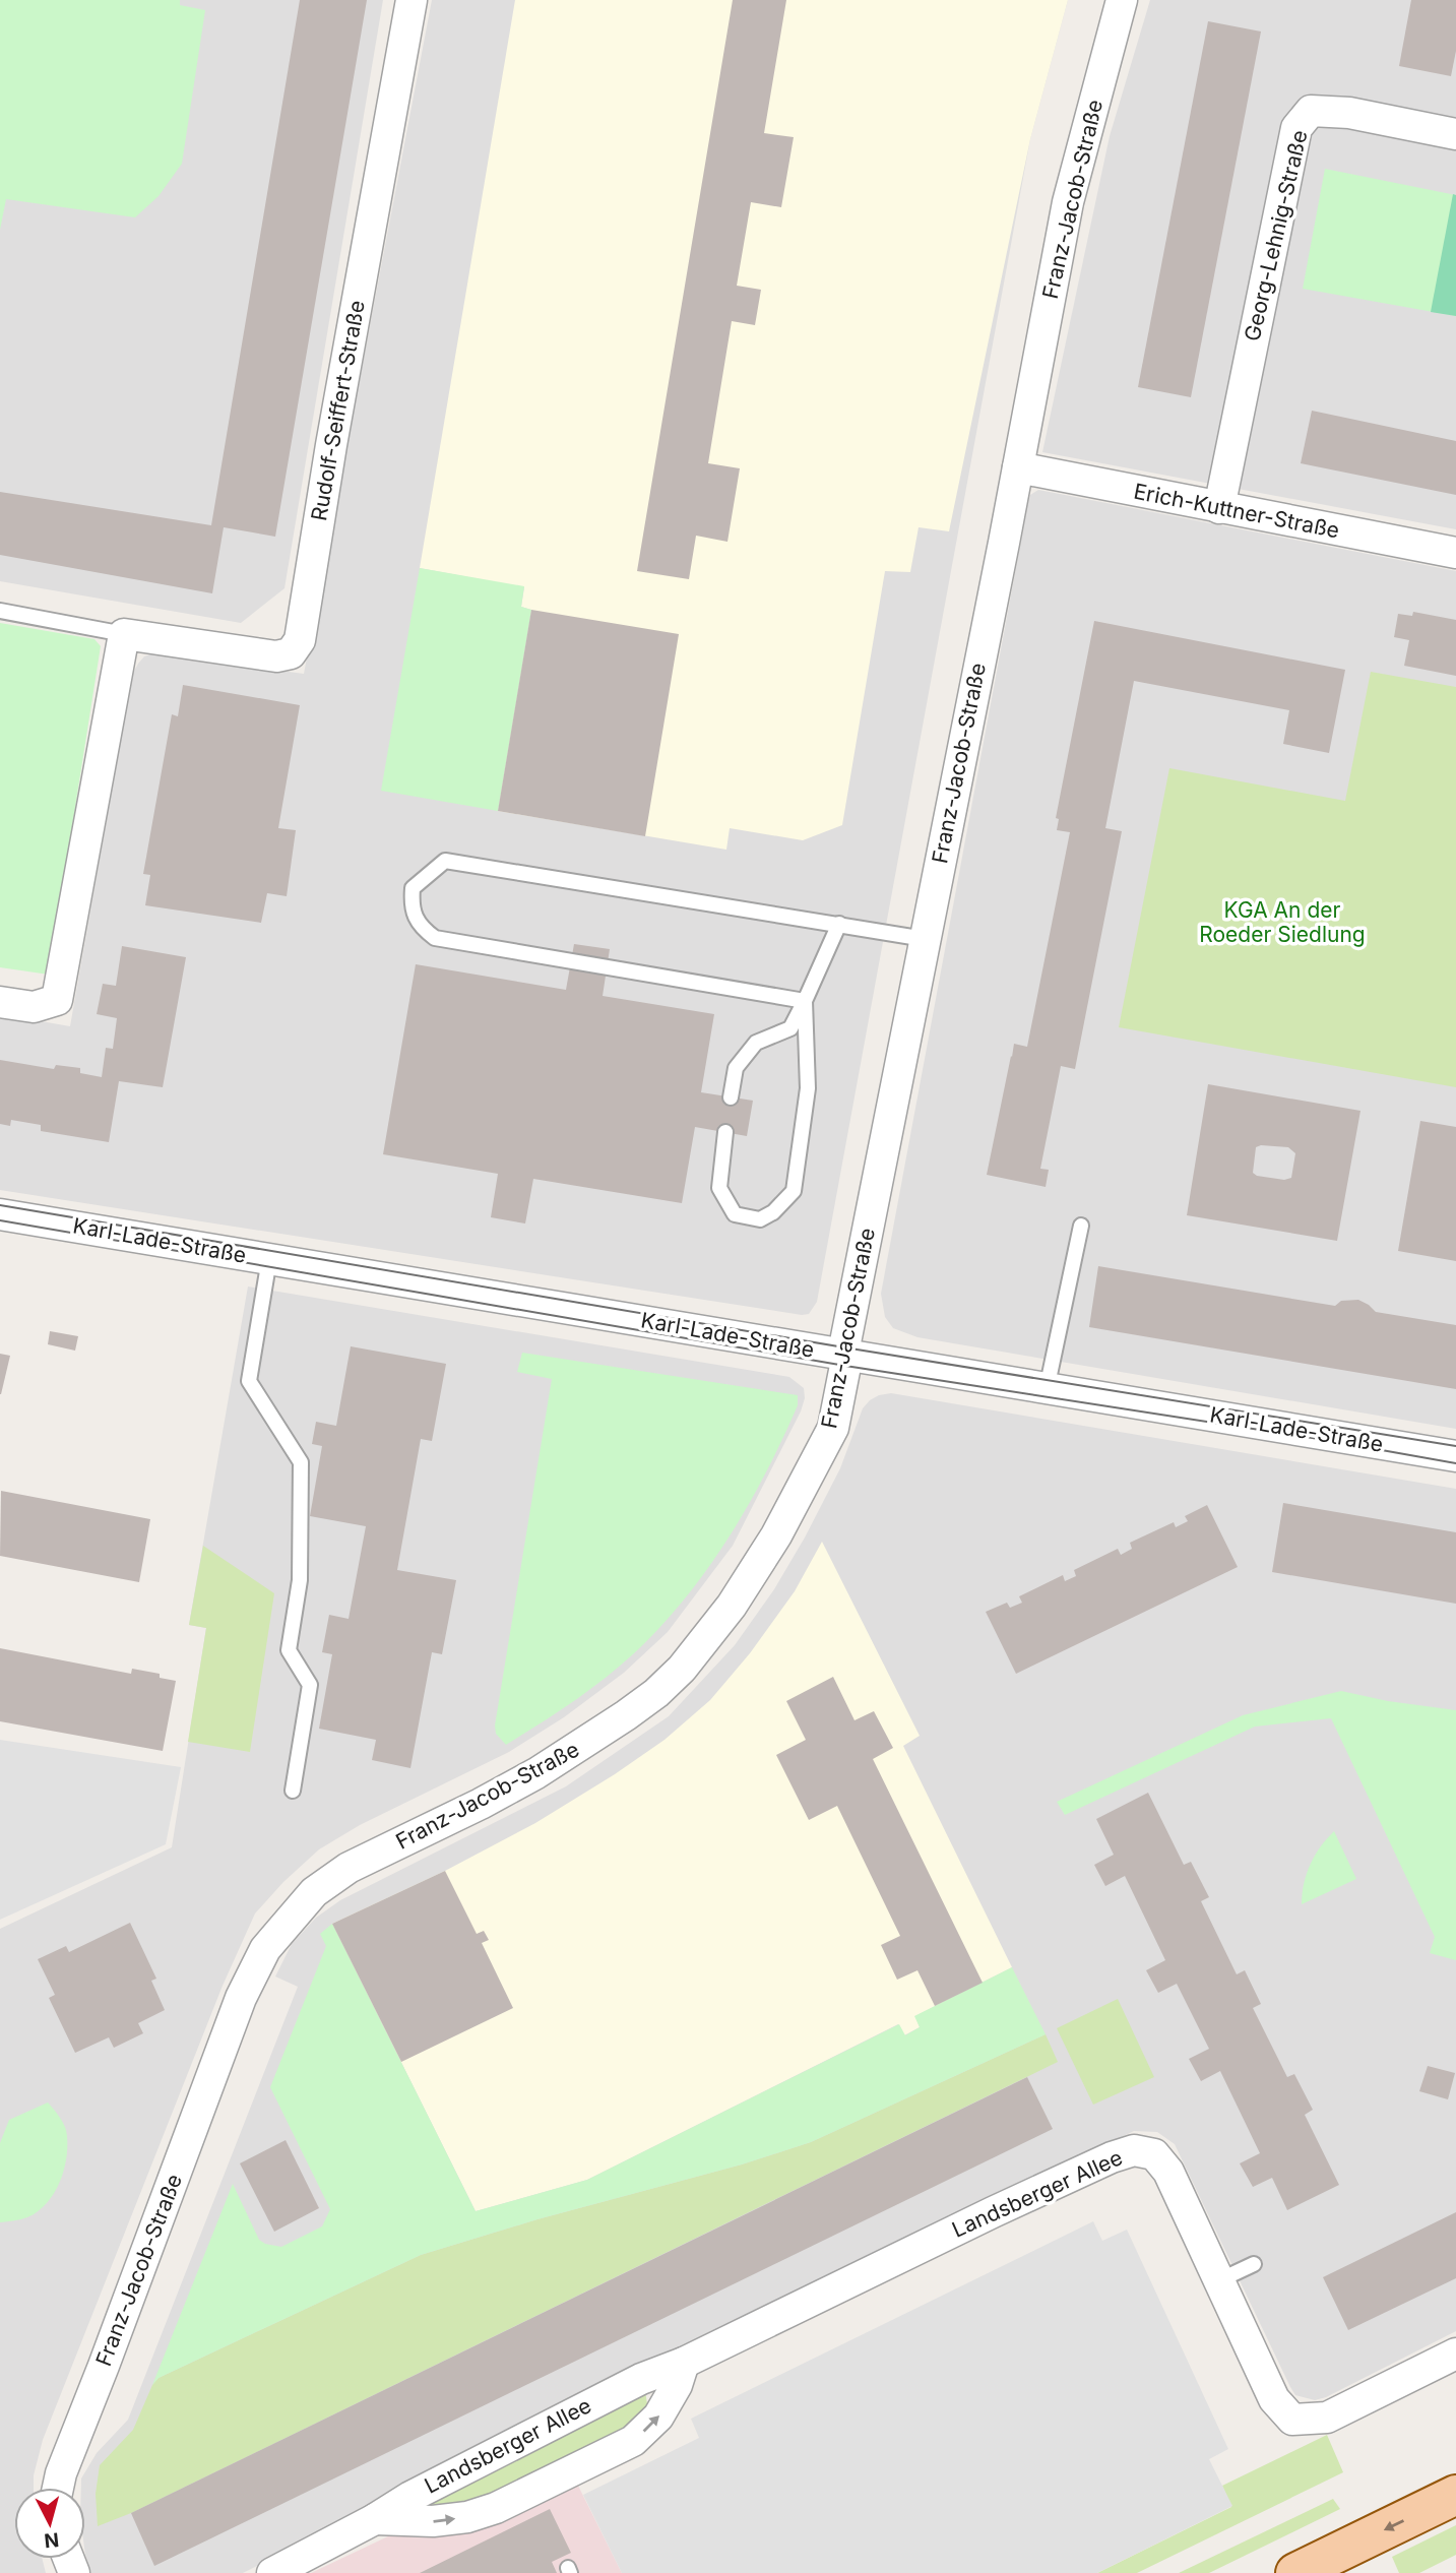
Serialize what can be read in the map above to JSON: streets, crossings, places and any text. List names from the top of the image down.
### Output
{
  "streets": {
    "street": [
      "Franz-Jacob-Straße",
      "Georg-Lehnig-Straße",
      "Rudolf-Seiffert-Straße",
      "Erich-Kuttner-Straße",
      "Karl-Lade-Straße",
      "Landsberger Allee"
    ]
  },
  "crossings": [
    ["Franz-Jacob-Straße", "Erich-Kuttner-Straße"],
    ["Franz-Jacob-Straße", "Karl-Lade-Straße"],
    ["Georg-Lehnig-Straße", "Erich-Kuttner-Straße"]
  ],
  "parks": ["KGA An der Roeder Siedlung"],
  "north": "bottom"
}
